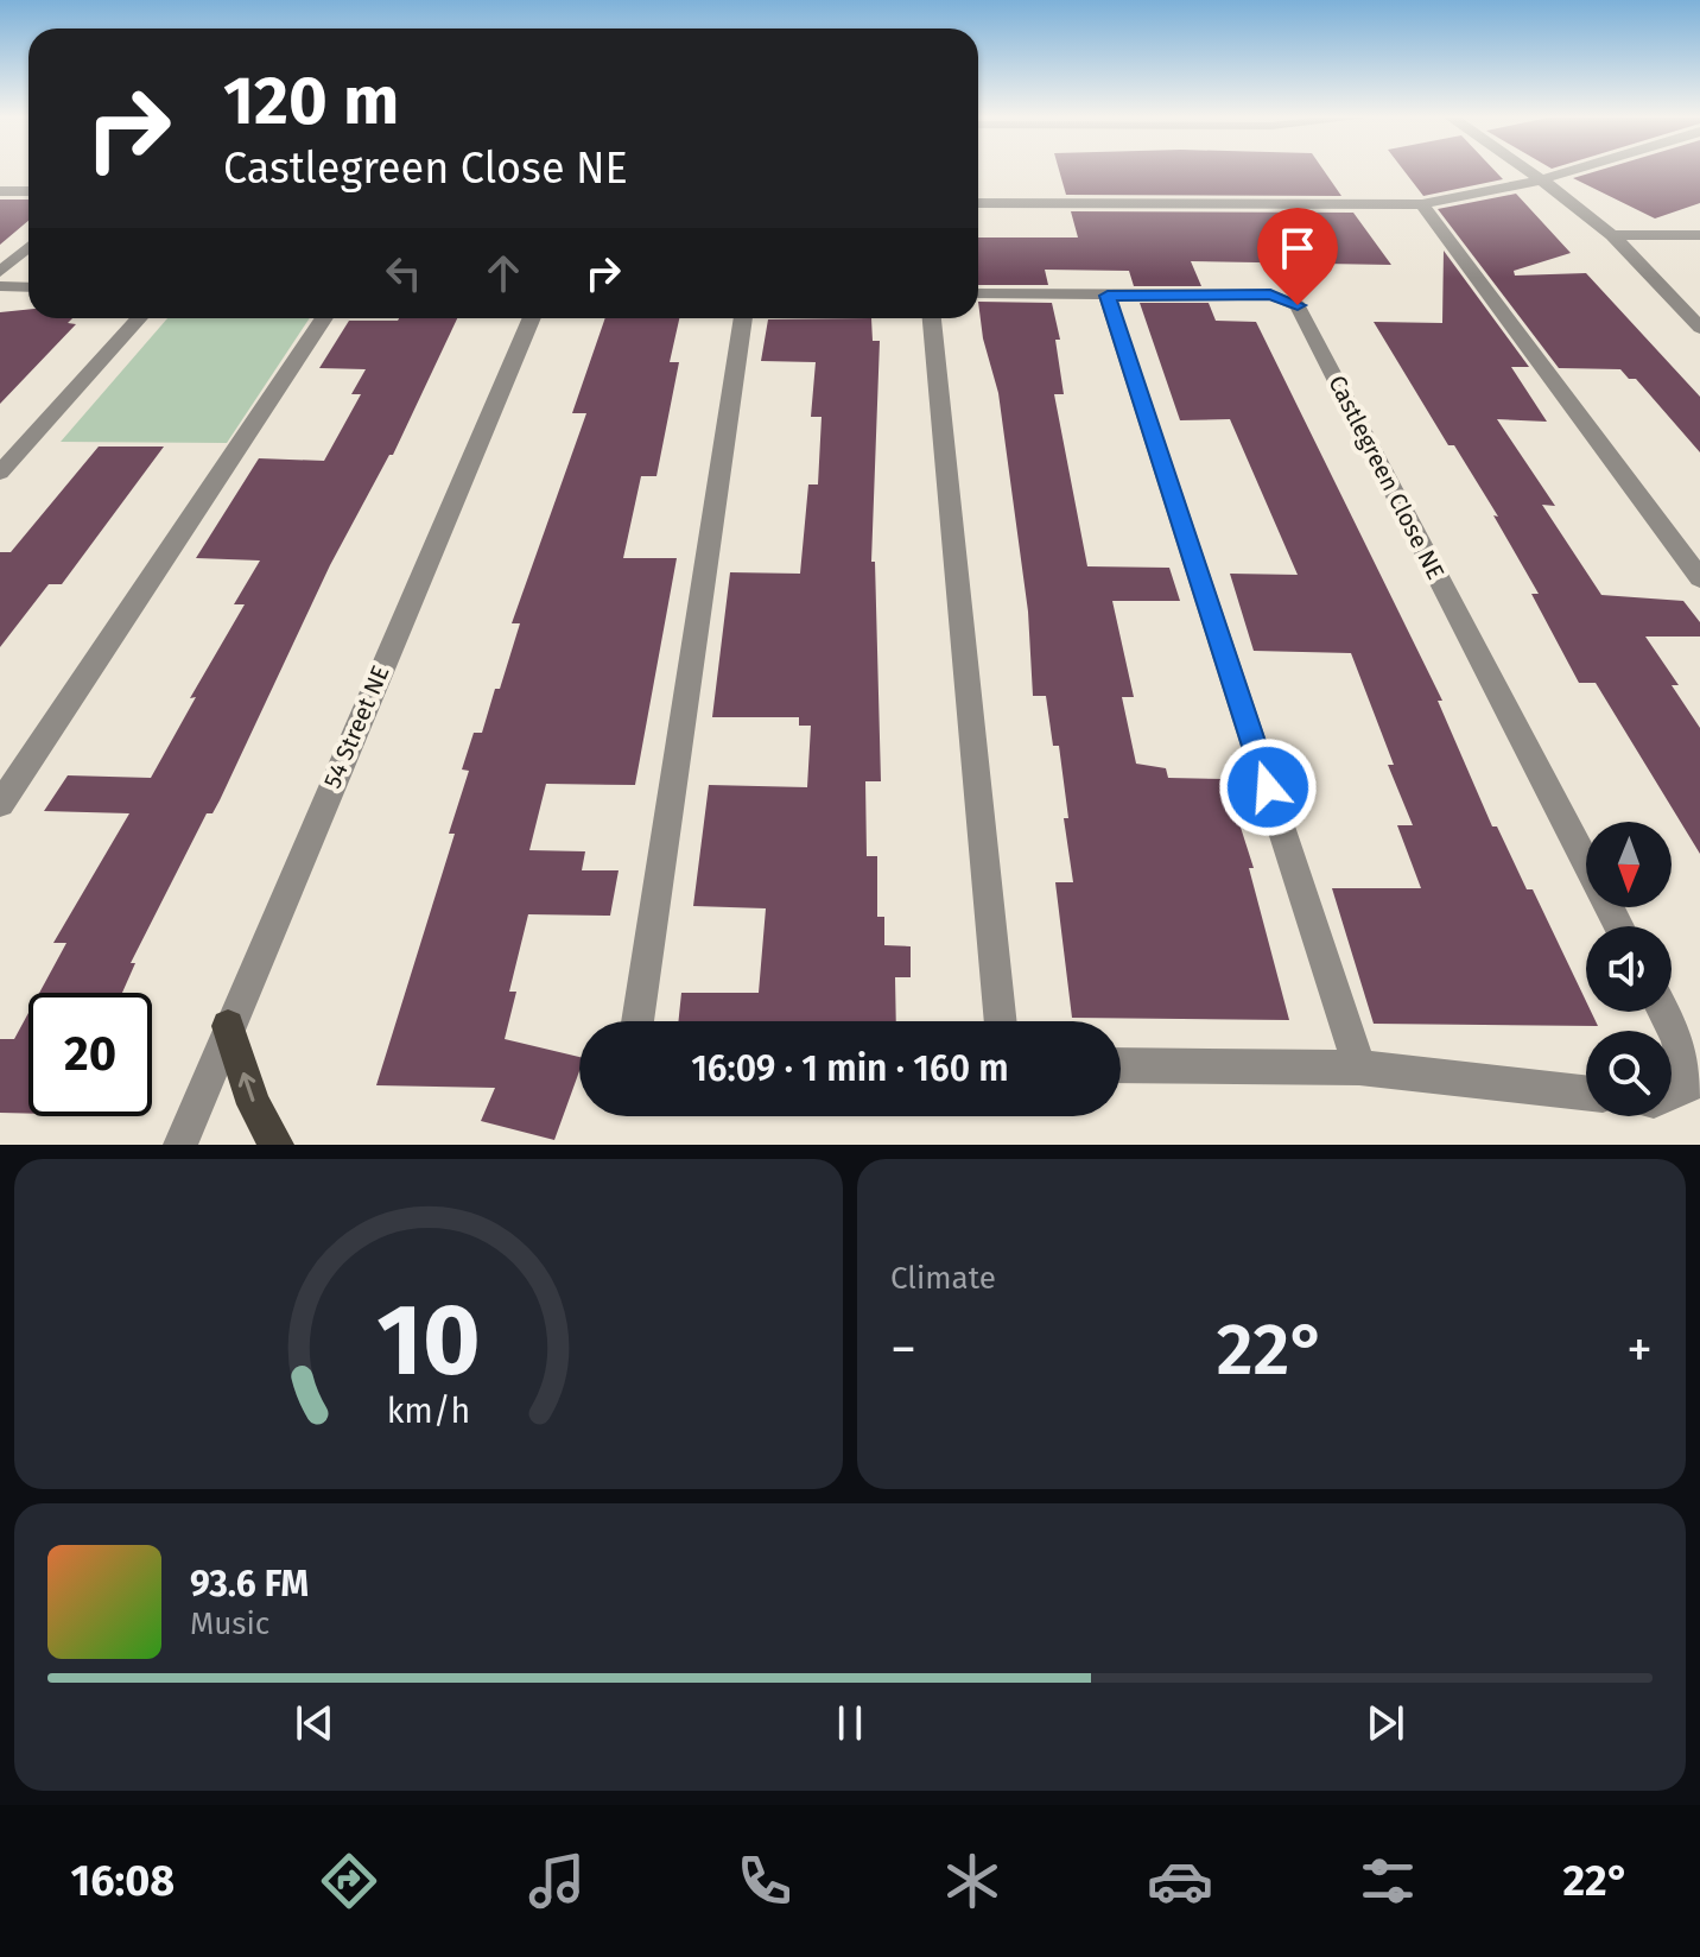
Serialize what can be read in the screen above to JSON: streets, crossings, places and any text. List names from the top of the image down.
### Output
{
  "streets": {
    "street": ["Castlegreen Close NE", "54 Street NE"]
  },
  "north": "bottom",
  "page": {
    "turn": ["120 m", "Castlegreen Close NE"],
    "limit": "20",
    "trip": "16:09 · 1 min · 160 m",
    "tile": "Climate",
    "heat": ["−", "22°", "+"],
    "song": ["93.6 FM", "Music"],
    "tabs": ["16:08", "22°"],
    "gauge": ["10", "km/h"]
  }
}
